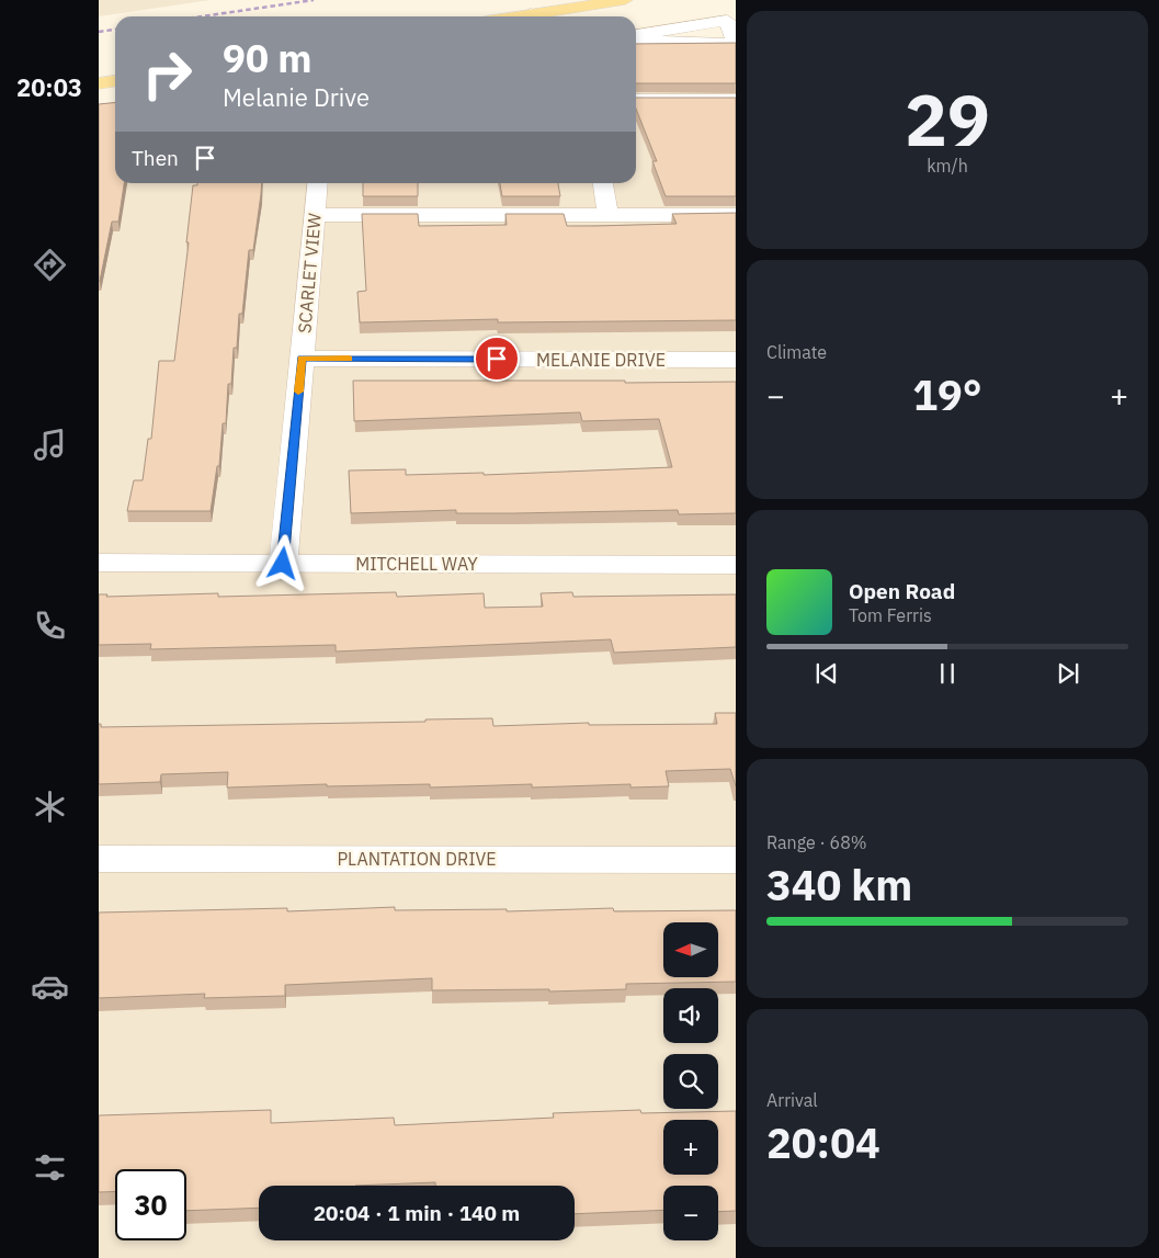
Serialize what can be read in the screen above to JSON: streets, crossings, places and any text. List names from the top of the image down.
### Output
{
  "streets": {
    "street": [
      "SCARLET VIEW",
      "MELANIE DRIVE",
      "MITCHELL WAY",
      "PLANTATION DRIVE"
    ]
  },
  "crossings": [
    ["SCARLET VIEW", "MELANIE DRIVE"],
    ["SCARLET VIEW", "MITCHELL WAY"]
  ],
  "north": "left",
  "page": {
    "tabs": "20:03",
    "tile": [
      ["29", "km/h"],
      "Climate",
      ["Range · 68%", "340 km"],
      ["Arrival", "20:04"]
    ],
    "turn": ["90 m", "Melanie Drive"],
    "then": "Then",
    "heat": ["−", "19°", "+"],
    "song": ["Open Road", "Tom Ferris"],
    "map_buttons": ["+", "−"],
    "limit": "30",
    "trip": "20:04 · 1 min · 140 m"
  }
}
